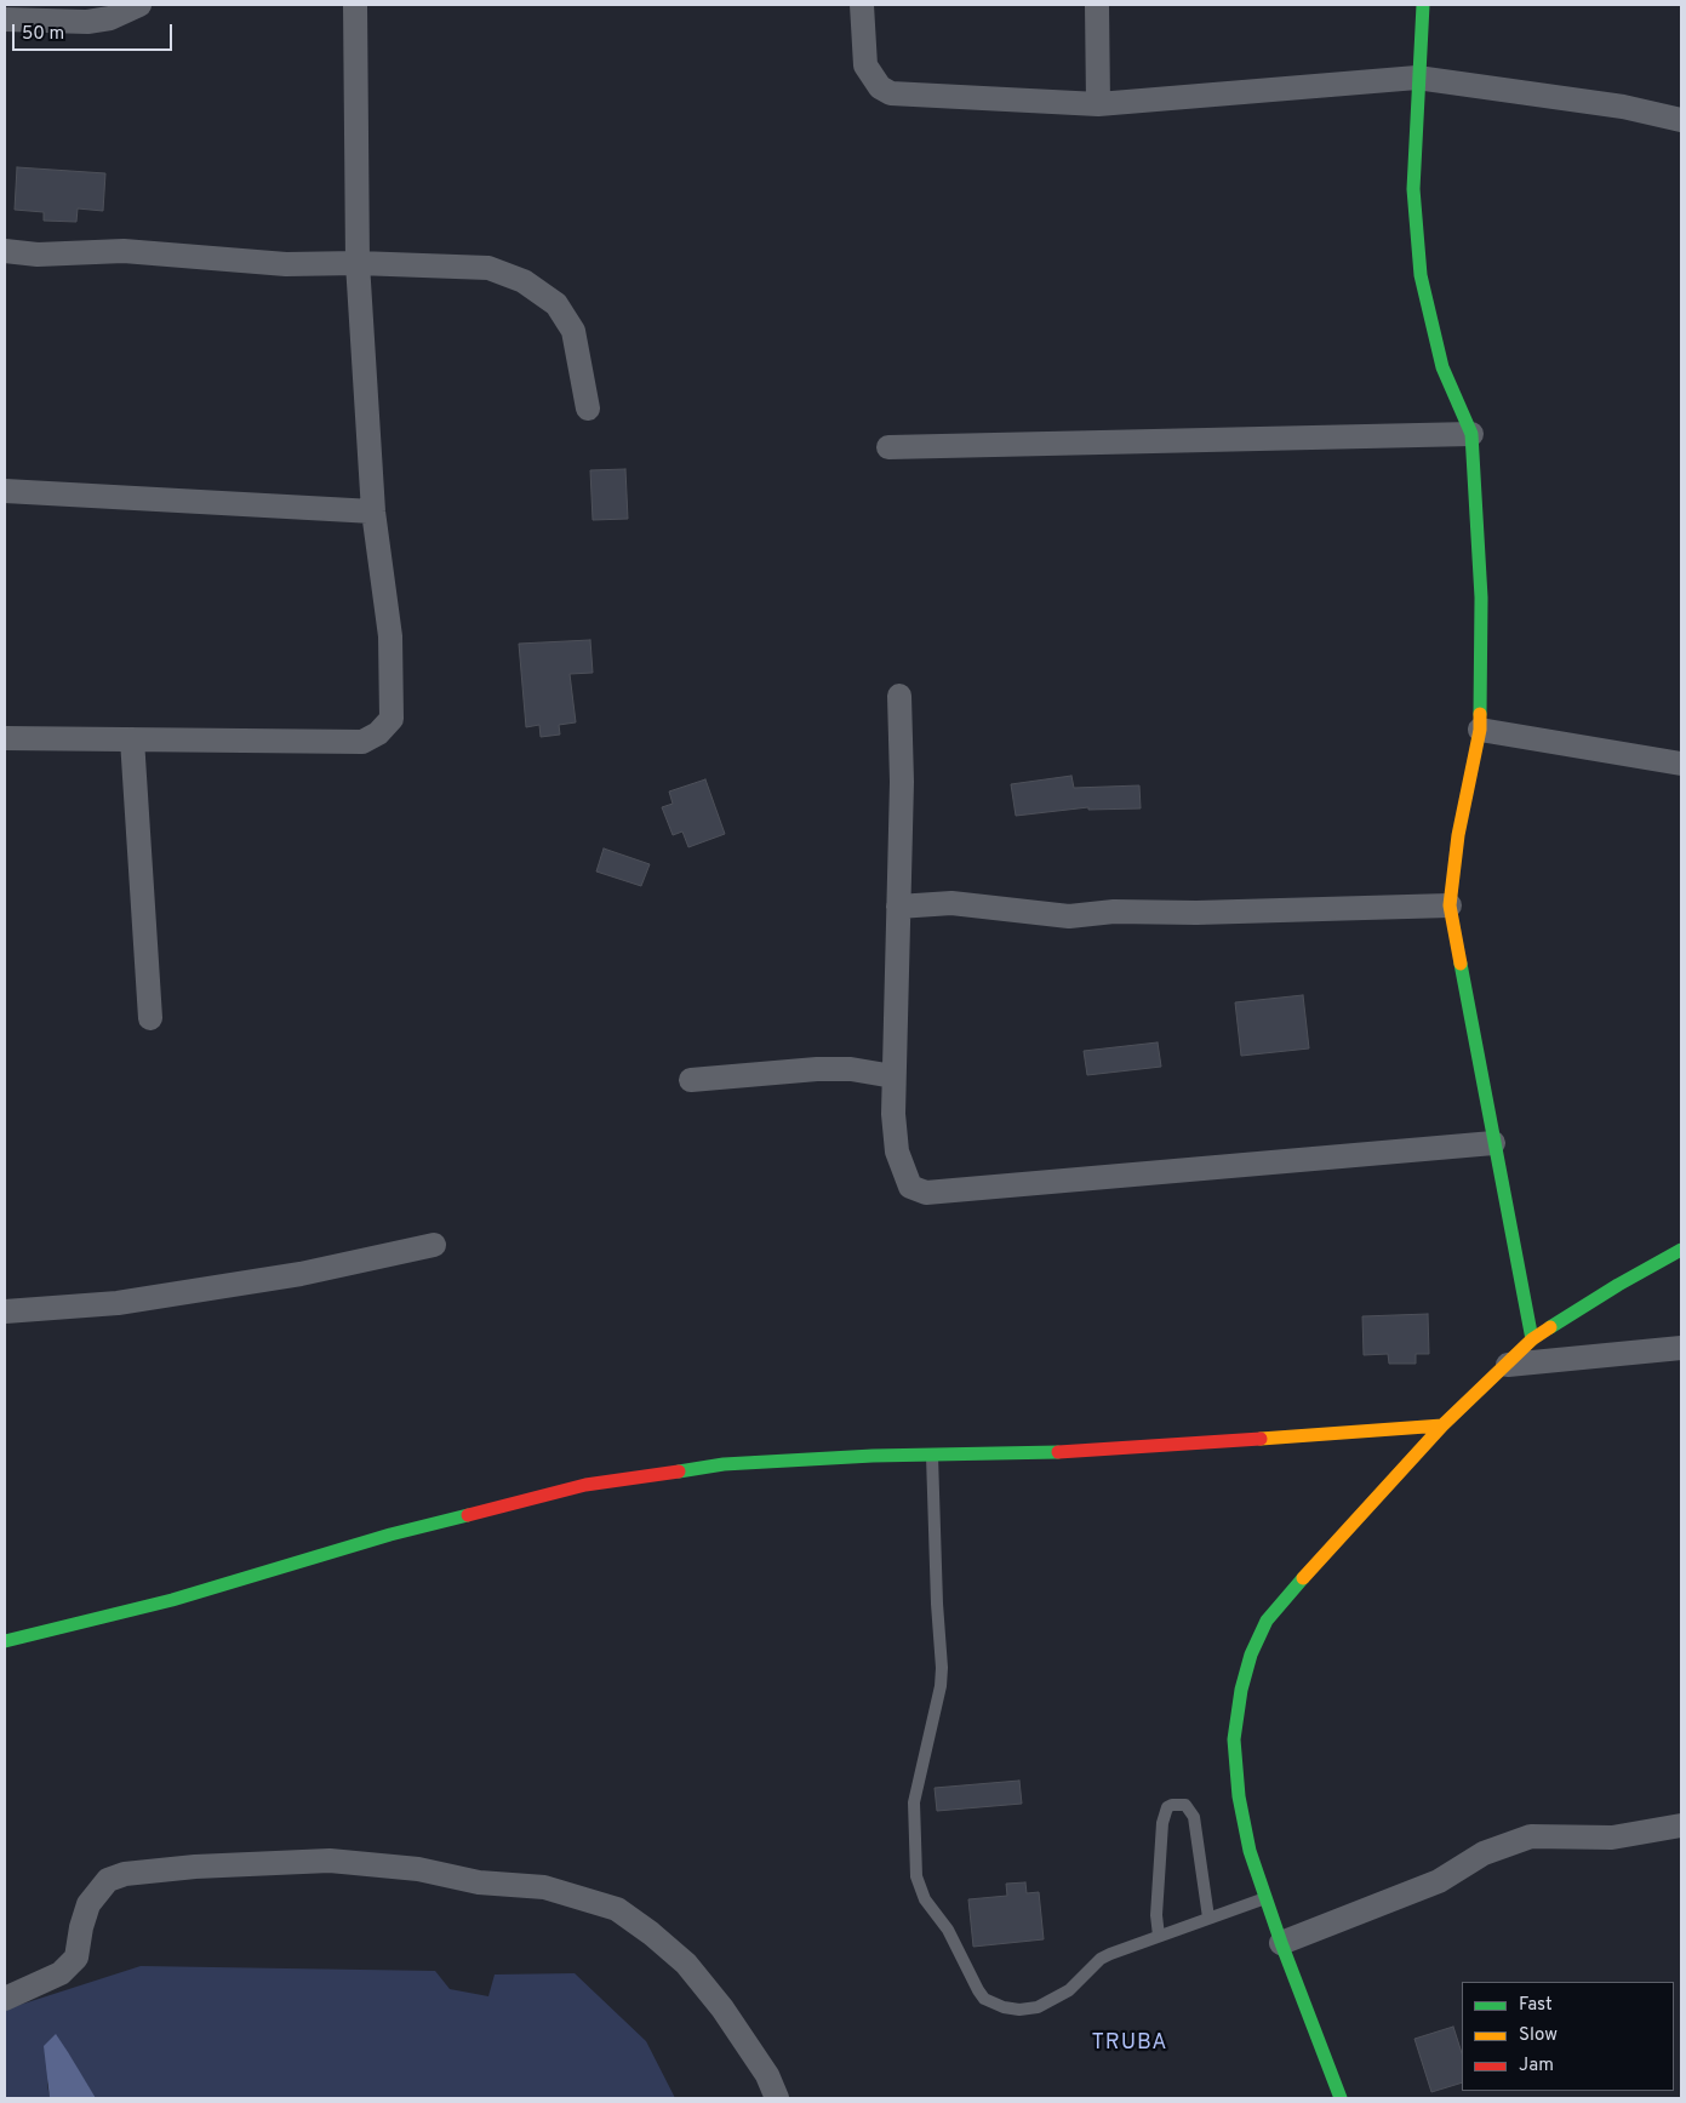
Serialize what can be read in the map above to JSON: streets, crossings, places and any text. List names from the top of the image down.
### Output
{
  "districts": ["TRUBA"],
  "legend": ["Fast", "Slow", "Jam"],
  "scale_bar": "50 m"
}
